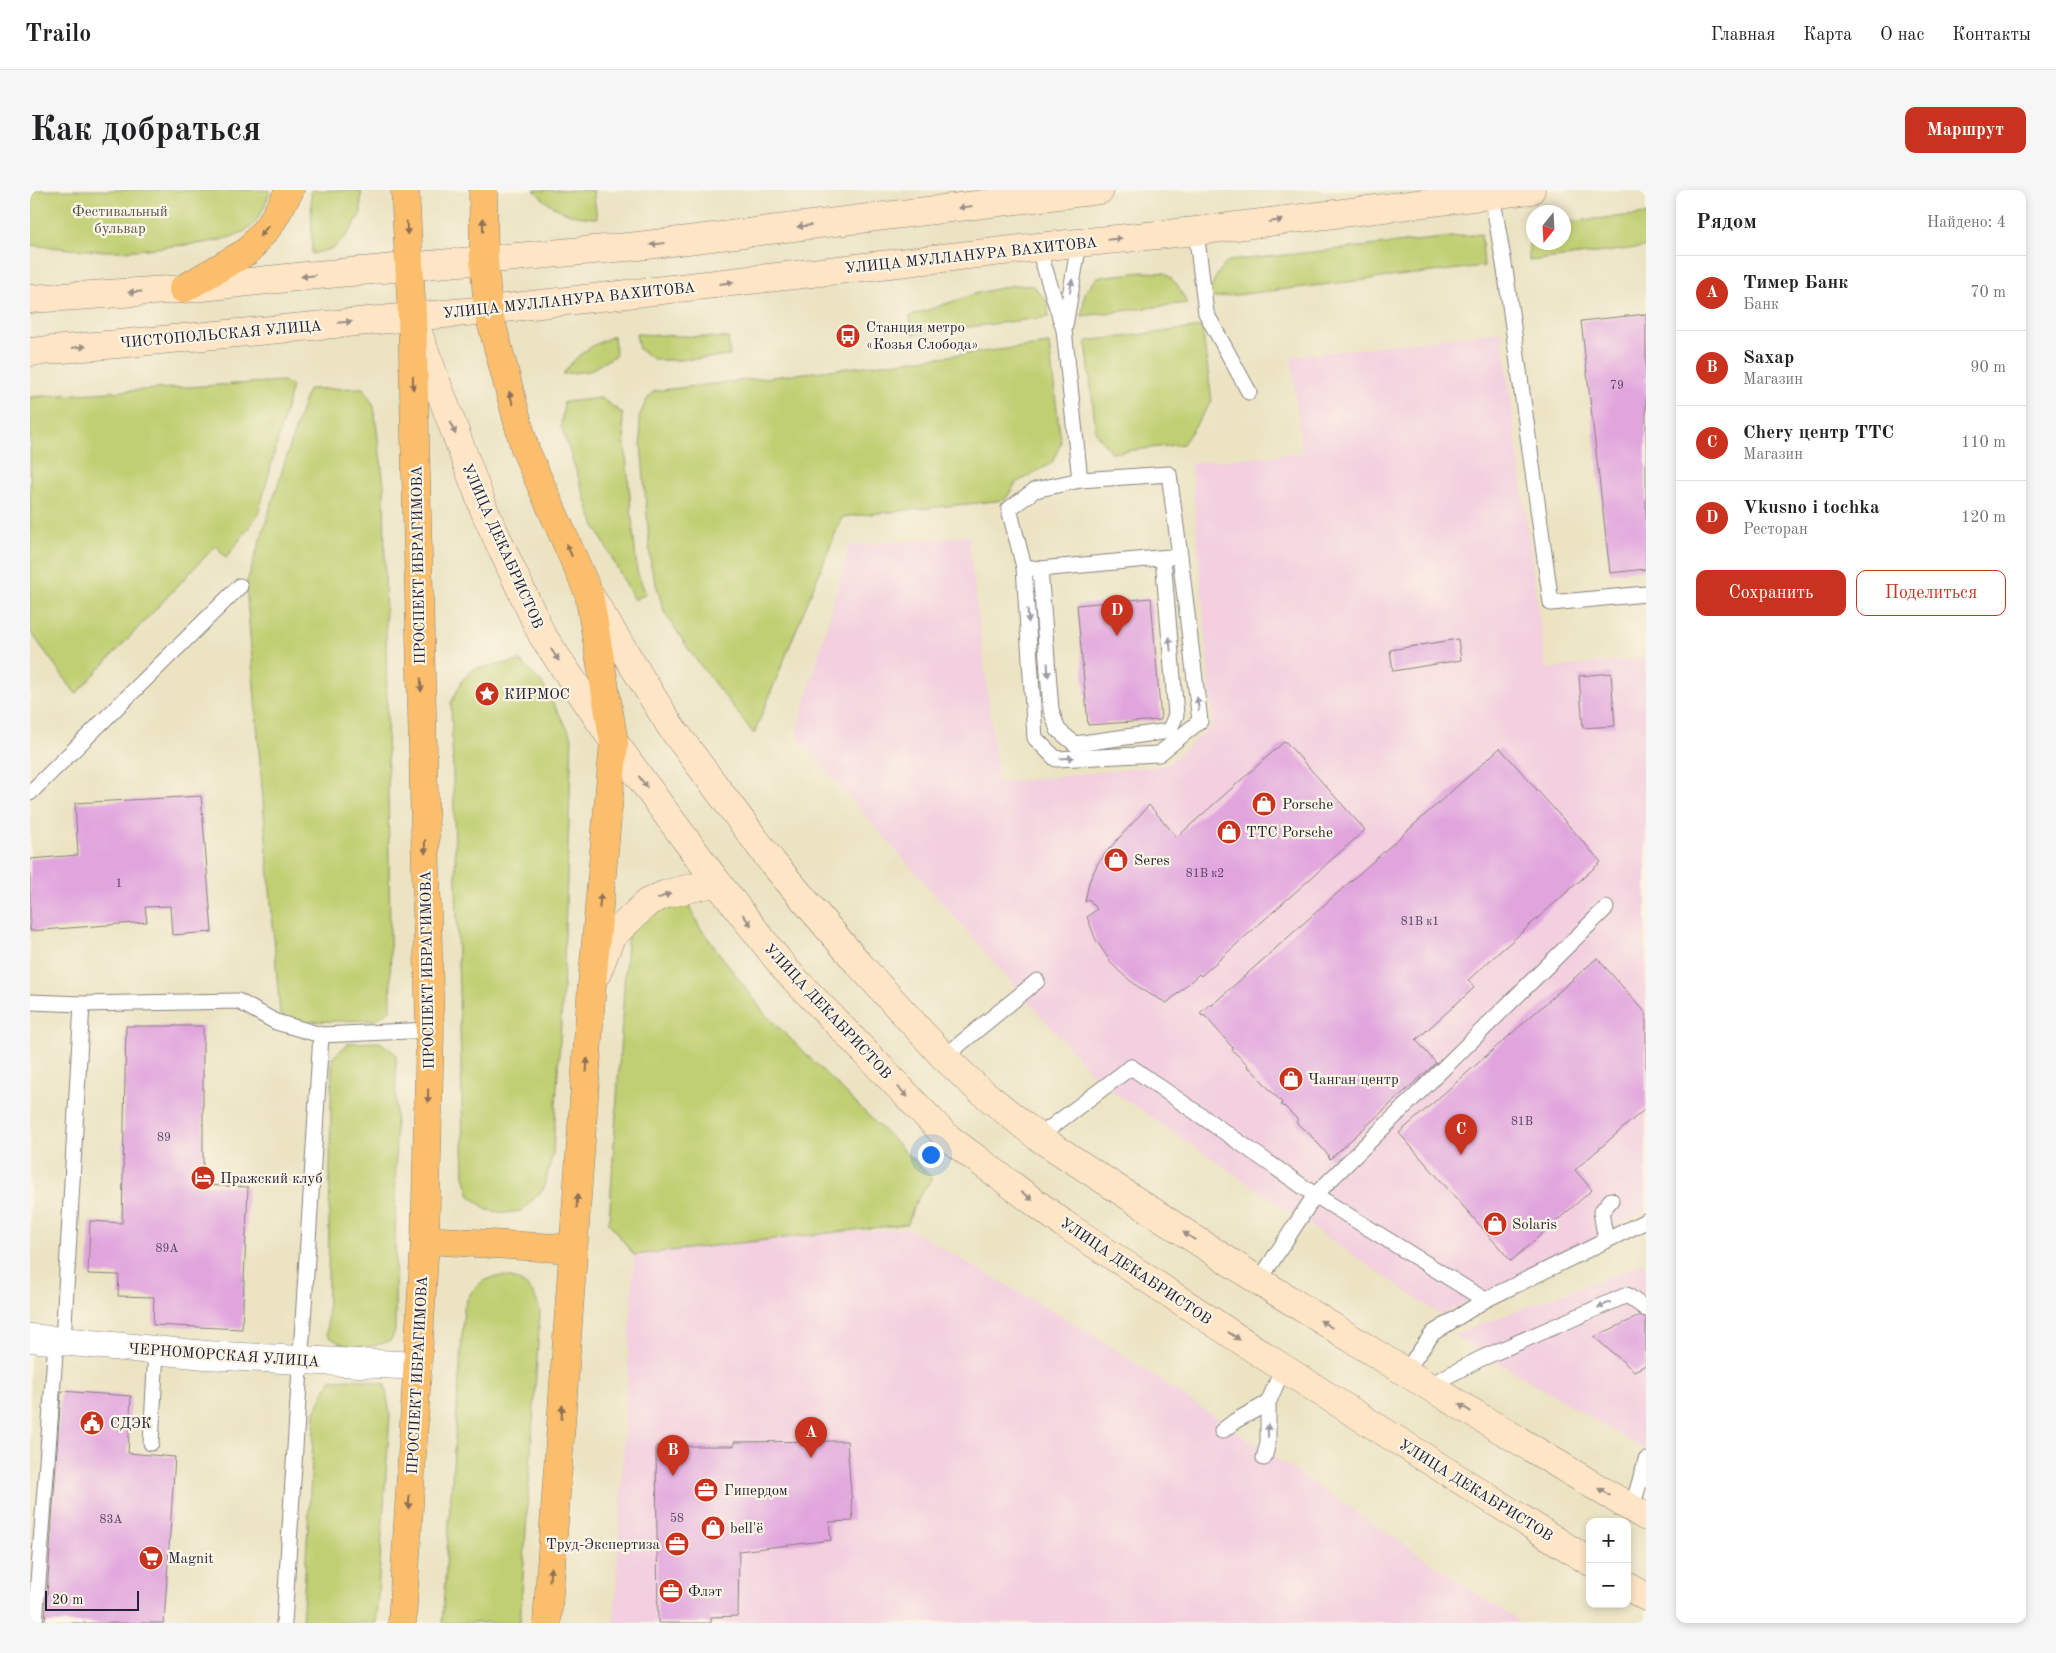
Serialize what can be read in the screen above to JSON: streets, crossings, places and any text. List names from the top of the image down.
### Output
{
  "streets": {
    "main road": [
      "УЛИЦА МУЛЛАНУРА ВАХИТОВА",
      "ЧИСТОПОЛЬСКАЯ УЛИЦА",
      "УЛИЦА ДЕКАБРИСТОВ",
      "ПРОСПЕКТ ИБРАГИМОВА"
    ],
    "street": ["ЧЕРНОМОРСКАЯ УЛИЦА"]
  },
  "crossings": [
    ["УЛИЦА МУЛЛАНУРА ВАХИТОВА", "ЧИСТОПОЛЬСКАЯ УЛИЦА"],
    ["УЛИЦА МУЛЛАНУРА ВАХИТОВА", "УЛИЦА ДЕКАБРИСТОВ"],
    ["УЛИЦА МУЛЛАНУРА ВАХИТОВА", "ПРОСПЕКТ ИБРАГИМОВА"],
    ["ЧИСТОПОЛЬСКАЯ УЛИЦА", "УЛИЦА ДЕКАБРИСТОВ"],
    ["ЧИСТОПОЛЬСКАЯ УЛИЦА", "ПРОСПЕКТ ИБРАГИМОВА"],
    ["УЛИЦА ДЕКАБРИСТОВ", "ПРОСПЕКТ ИБРАГИМОВА"],
    ["ПРОСПЕКТ ИБРАГИМОВА", "ЧЕРНОМОРСКАЯ УЛИЦА"]
  ],
  "parks": ["Фестивальный бульвар"],
  "places": {
    "bus stop": ["Станция метро «Козья Слобода»"],
    "place": ["КИРМОС"],
    "shop": [
      "Porsche",
      "ТТС Porsche",
      "Seres",
      "Чанган центр",
      "Solaris",
      "bell'ё"
    ],
    "hotel": ["Пражский клуб"],
    "public building": ["СДЭК"],
    "office": ["Гипердом", "Труд-Экспертиза", "Флэт"],
    "supermarket": ["Magnit"]
  },
  "house_numbers": [
    "79",
    "81В к2",
    "1",
    "81В к1",
    "81В",
    "89",
    "89А",
    "58",
    "83А"
  ],
  "scale_bar": "20 m",
  "north": "bottom",
  "page": {
    "header": "Trailo",
    "nav": [
      "Главная",
      "Карта",
      "О нас",
      "Контакты"
    ],
    "buttons": [
      "Маршрут",
      ["Сохранить", "Поделиться"]
    ],
    "title": "Как добраться",
    "heading": ["Рядом", "Найдено: 4"],
    "list": [
      {
        "mark": "A",
        "name": "Тимер Банк",
        "note": "Банк",
        "value": "70 m"
      },
      {
        "mark": "B",
        "name": "Saxap",
        "note": "Магазин",
        "value": "90 m"
      },
      {
        "mark": "C",
        "name": "Chery центр ТТС",
        "note": "Магазин",
        "value": "110 m"
      },
      {
        "mark": "D",
        "name": "Vkusno i tochka",
        "note": "Ресторан",
        "value": "120 m"
      }
    ],
    "pins": [
      "D",
      "C",
      "A",
      "B"
    ],
    "map_buttons": ["+", "−"],
    "scale": "20 m"
  }
}
